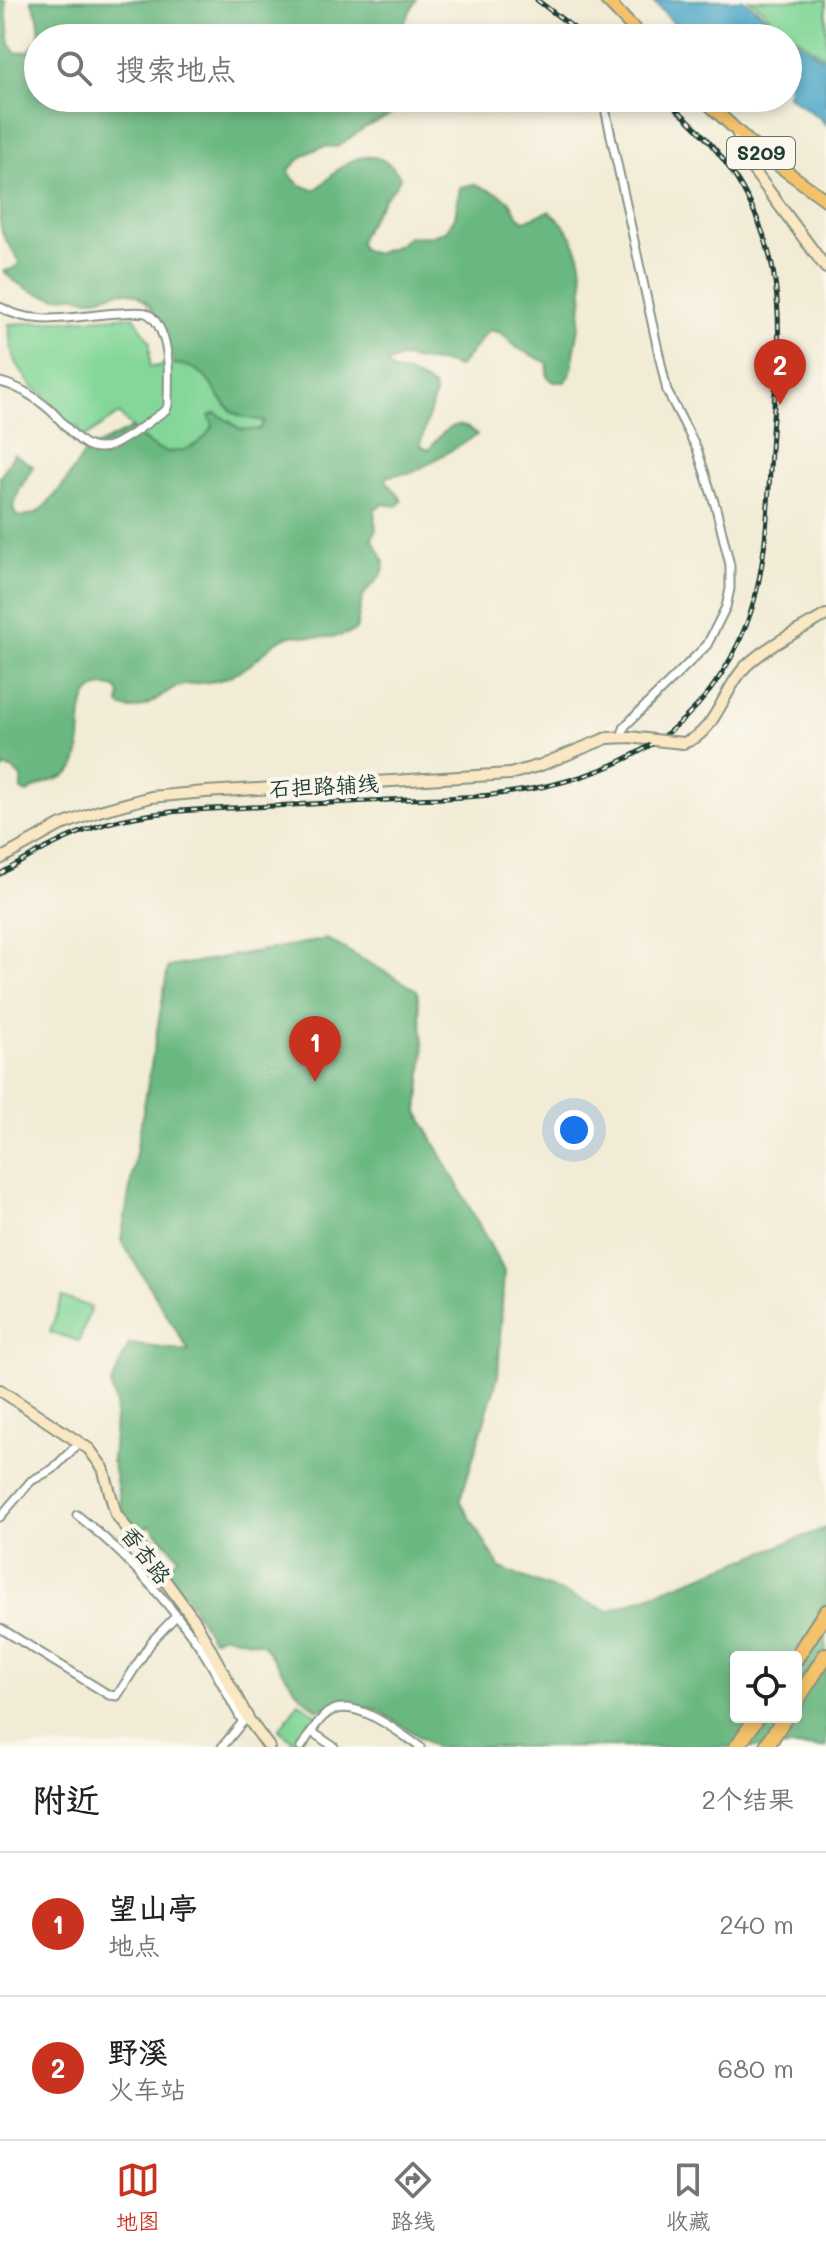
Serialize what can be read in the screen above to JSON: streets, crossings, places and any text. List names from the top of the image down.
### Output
{
  "streets": {
    "main road": ["S209", "石担路辅线", "香杏路"]
  },
  "page": {
    "search": "搜索地点",
    "pins": ["2", "1"],
    "heading": ["附近", "2个结果"],
    "list": [
      {
        "mark": "1",
        "name": "望山亭",
        "note": "地点",
        "value": "240 m"
      },
      {
        "mark": "2",
        "name": "野溪",
        "note": "火车站",
        "value": "680 m"
      }
    ],
    "nav": ["地图", "路线", "收藏"]
  }
}
